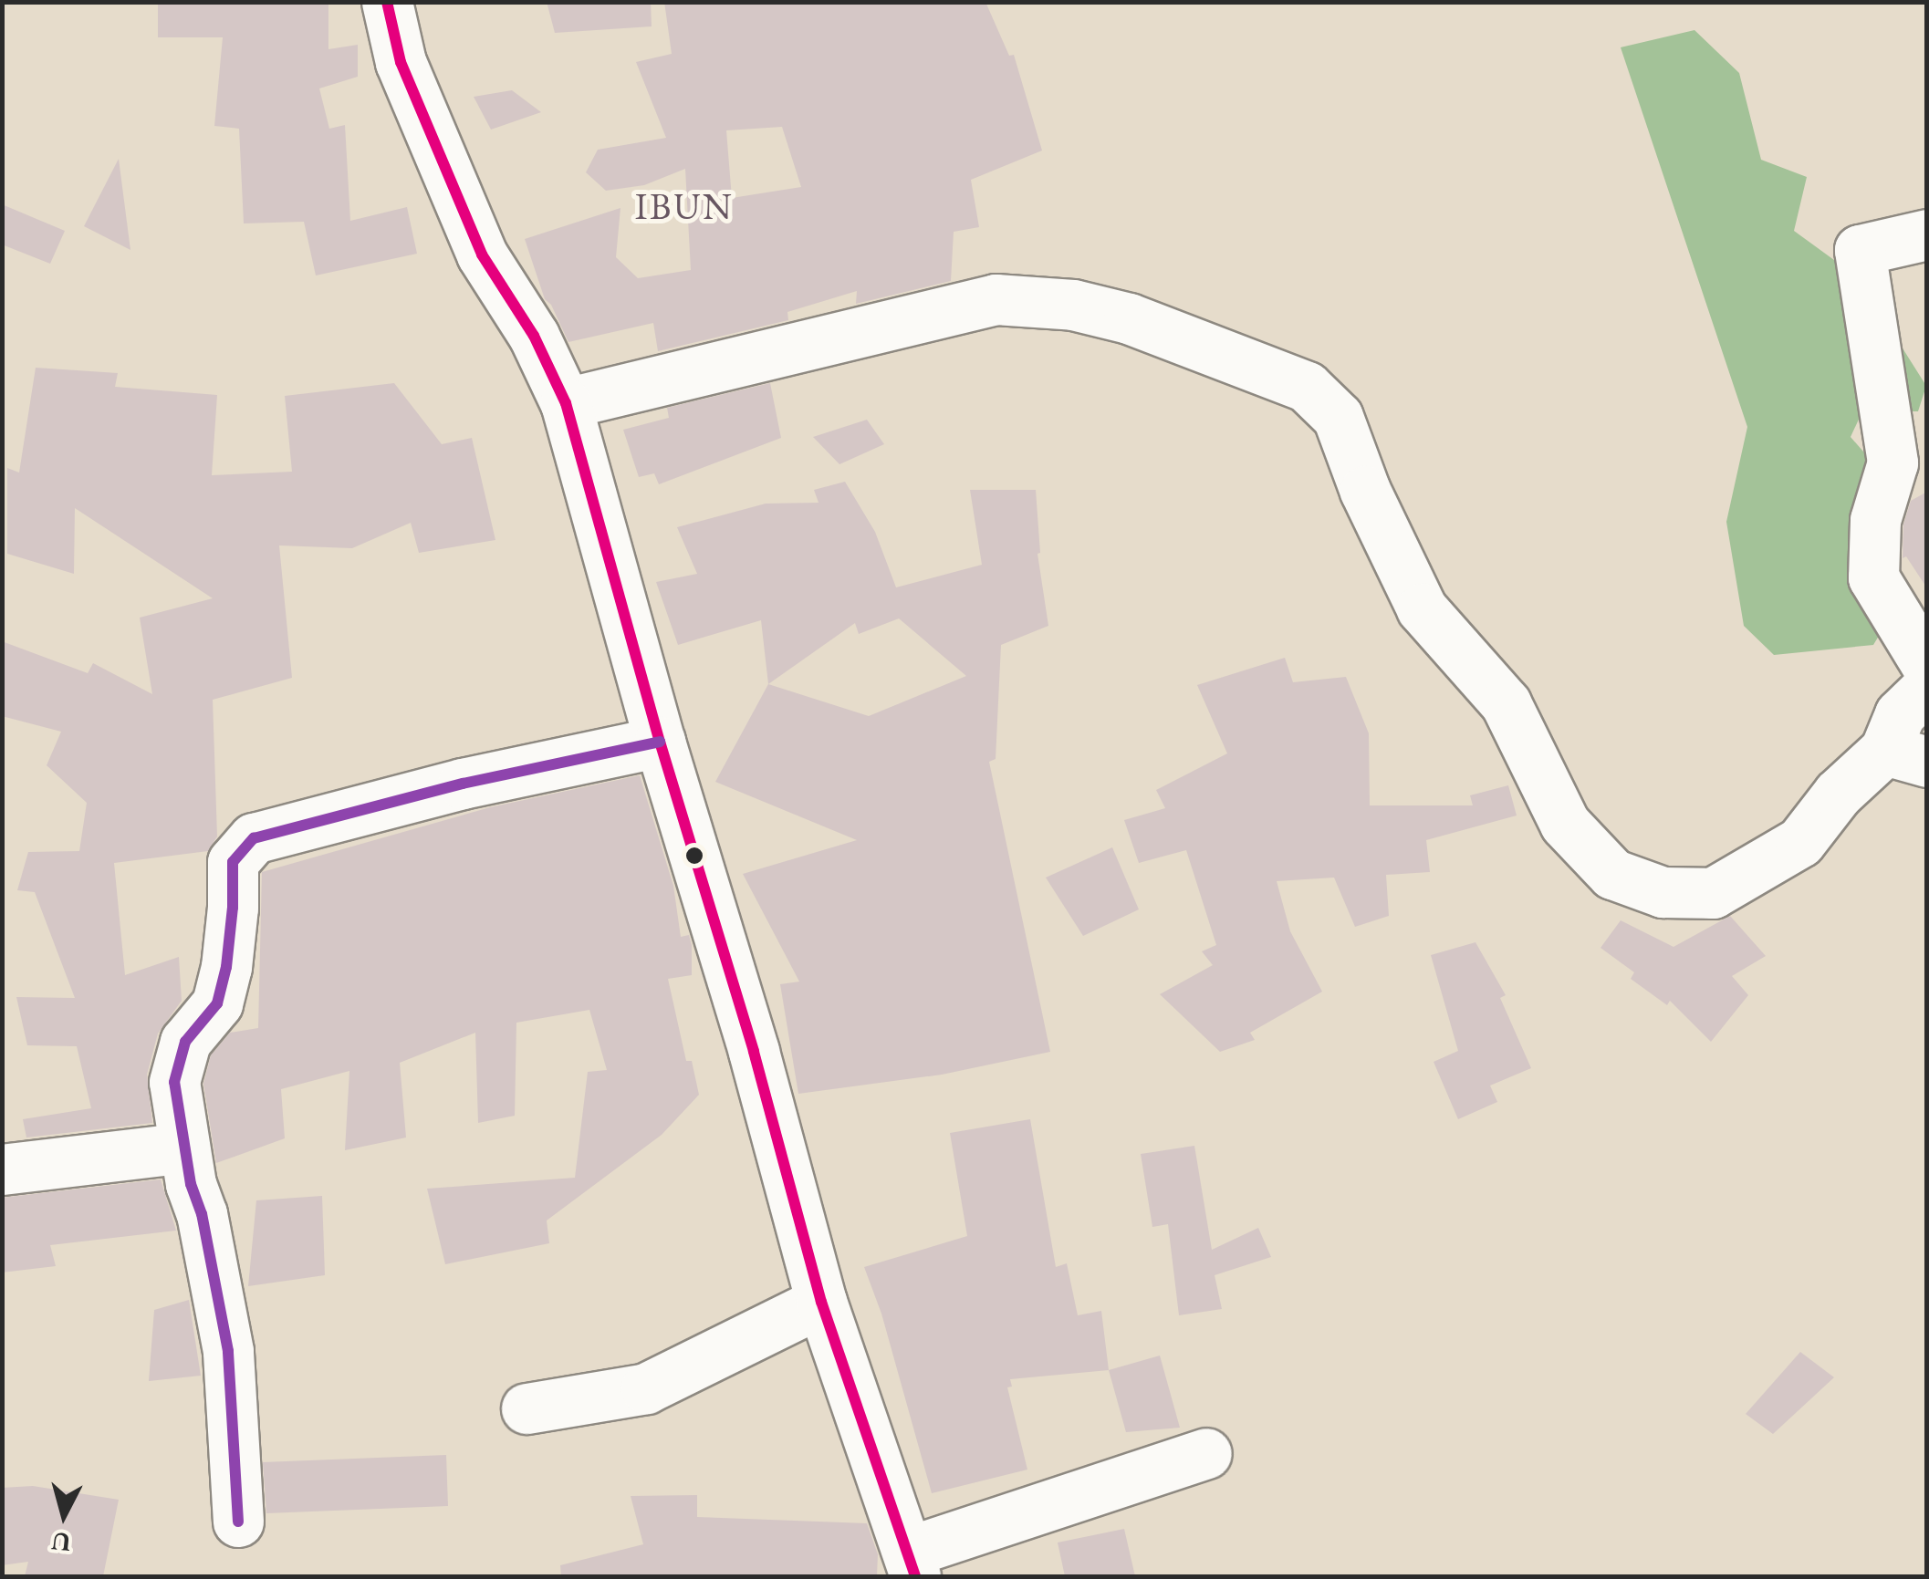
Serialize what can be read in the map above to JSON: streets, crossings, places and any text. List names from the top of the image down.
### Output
{
  "districts": ["IBUN"],
  "north": "bottom"
}
